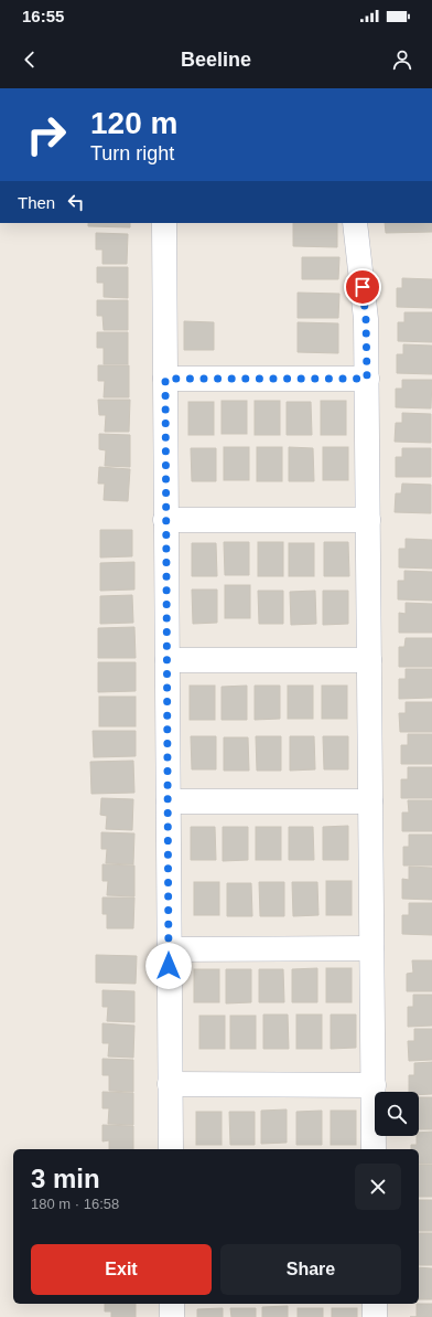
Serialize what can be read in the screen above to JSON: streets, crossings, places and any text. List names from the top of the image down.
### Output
{
  "page": {
    "status": "16:55",
    "header": "Beeline",
    "turn": ["120 m", "Turn right"],
    "then": "Then",
    "heading": ["3 min", "180 m · 16:58"],
    "buttons": ["Exit", "Share"]
  }
}
